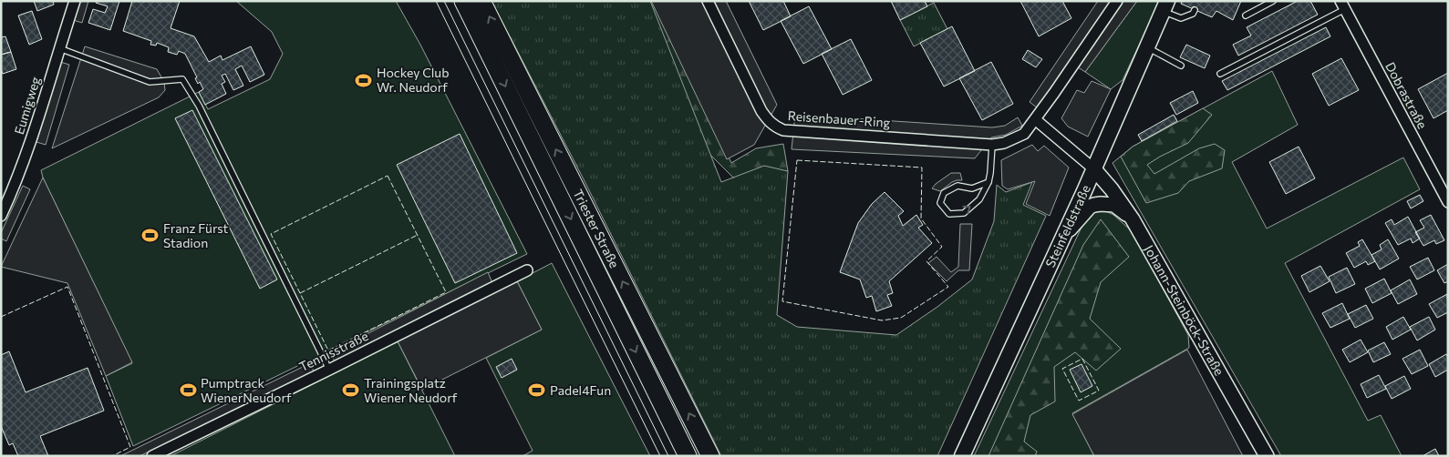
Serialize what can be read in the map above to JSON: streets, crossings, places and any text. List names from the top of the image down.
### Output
{
  "streets": {
    "main road": ["Steinfeldstraße", "Triester Straße"],
    "street": [
      "Dobrastraße",
      "Eumigweg",
      "Reisenbauer-Ring",
      "Johann-Steinböck-Straße",
      "Tennisstraße"
    ]
  },
  "crossings": [
    ["Steinfeldstraße", "Johann-Steinböck-Straße"]
  ],
  "places": {
    "sports": [
      "Hockey Club Wr. Neudorf",
      "Franz Fürst Stadion",
      "Pumptrack WienerNeudorf",
      "Trainingsplatz Wiener Neudorf",
      "Padel4Fun"
    ]
  }
}
